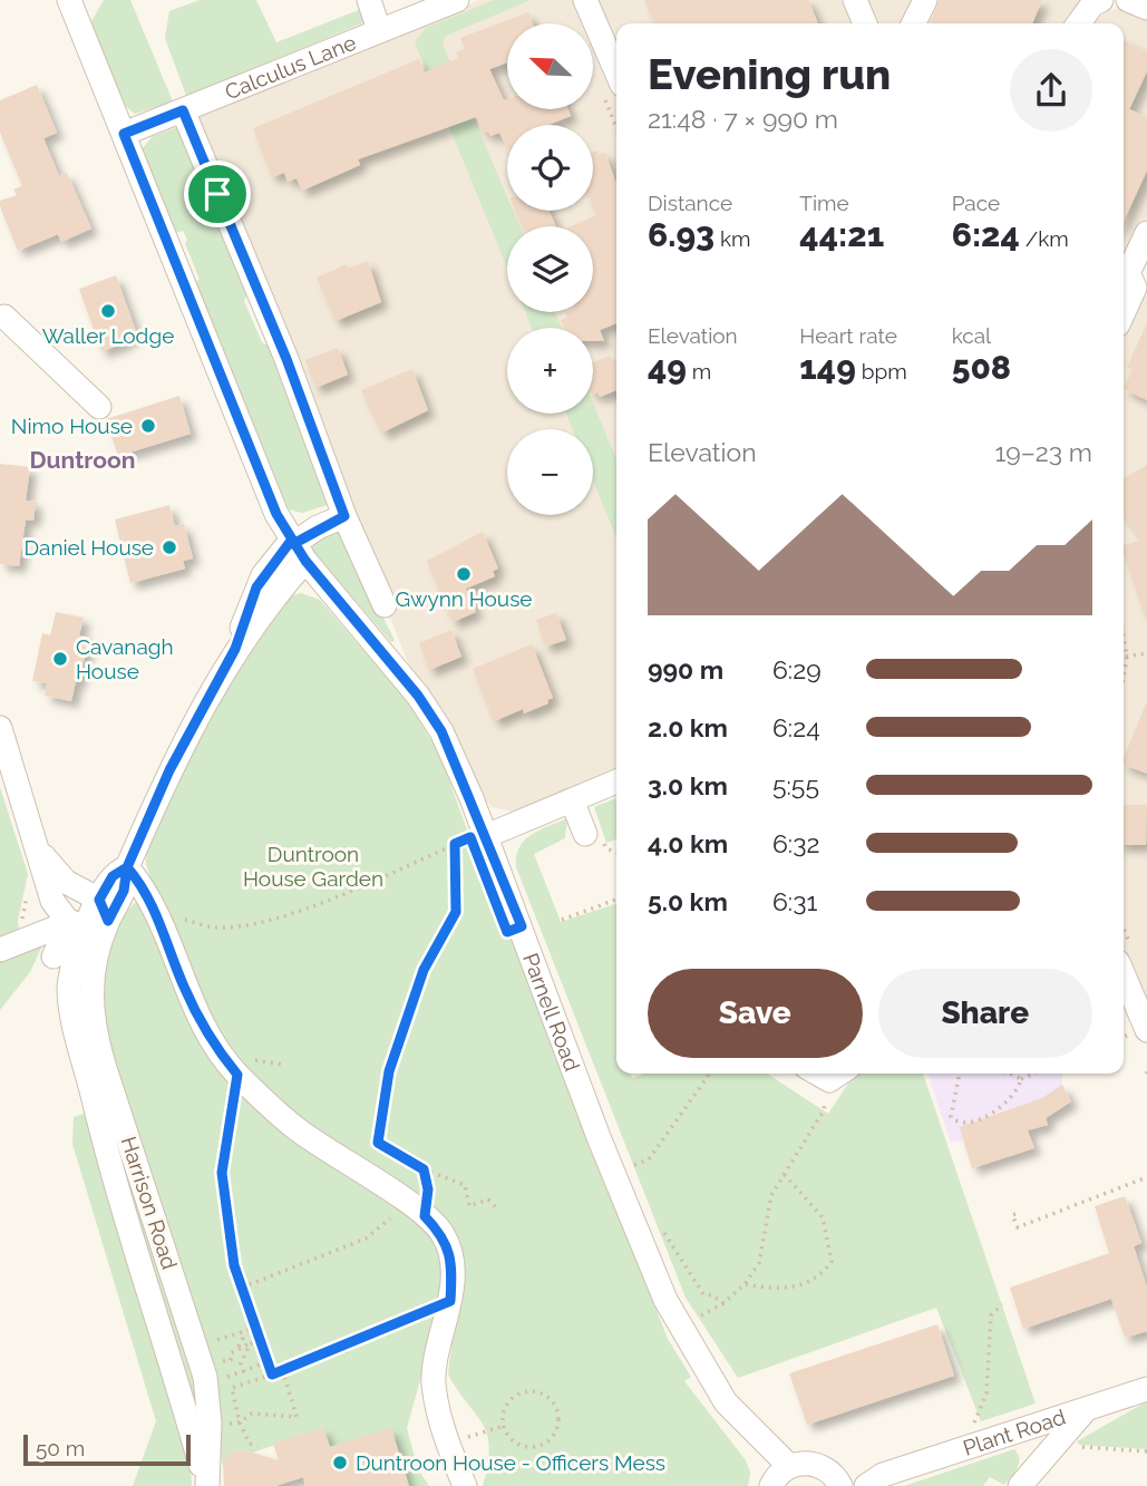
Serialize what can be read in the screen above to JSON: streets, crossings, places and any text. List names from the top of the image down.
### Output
{
  "streets": {
    "street": [
      "Calculus Lane",
      "Parnell Road",
      "Harrison Road",
      "Plant Road"
    ]
  },
  "crossings": [
    ["Calculus Lane", "Parnell Road"],
    ["Parnell Road", "Plant Road"]
  ],
  "districts": ["Duntroon"],
  "parks": ["Duntroon House Garden"],
  "places": [
    "Waller Lodge",
    "Nimo House",
    "Daniel House",
    "Gwynn House",
    "Cavanagh House",
    "Duntroon House - Officers Mess"
  ],
  "scale_bar": "50 m",
  "north": "top left",
  "page": {
    "map_buttons": ["+", "−"],
    "heading": ["Evening run", "21:48 · 7 × 990 m"],
    "stats": [
      ["Distance", "6.93 km"],
      ["Time", "44:21"],
      ["Pace", "6:24 /km"],
      ["Elevation", "49 m"],
      ["Heart rate", "149 bpm"],
      ["kcal", "508"]
    ],
    "chart": ["Elevation", "19–23 m"],
    "list": [
      {
        "name": "990 m",
        "note": "6:29"
      },
      {
        "name": "2.0 km",
        "note": "6:24"
      },
      {
        "name": "3.0 km",
        "note": "5:55"
      },
      {
        "name": "4.0 km",
        "note": "6:32"
      },
      {
        "name": "5.0 km",
        "note": "6:31"
      }
    ],
    "buttons": ["Save", "Share"],
    "scale": "50 m"
  }
}
